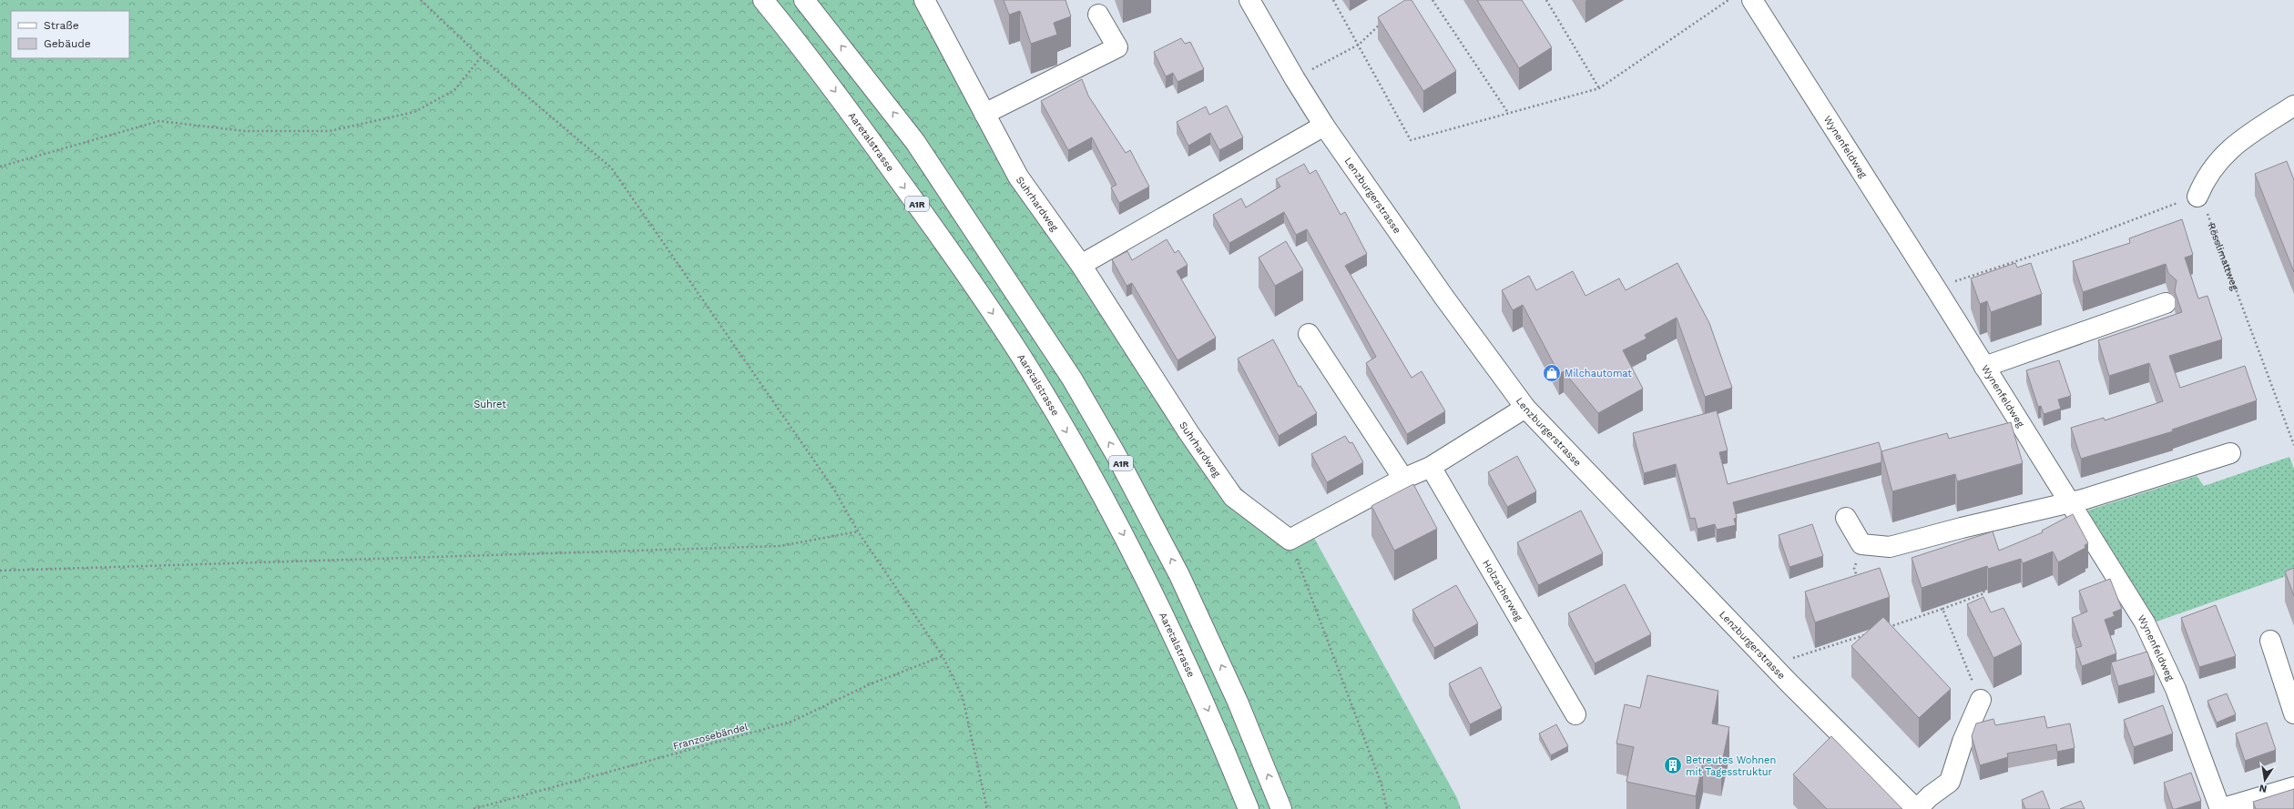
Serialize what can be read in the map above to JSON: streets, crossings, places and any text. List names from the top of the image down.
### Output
{
  "streets": {
    "main road": [
      "Aaretalstrasse",
      "Wynenfeldweg",
      "Lenzburgerstrasse",
      "Suhrhardweg",
      "A1R",
      "Holzacherweg"
    ],
    "path": ["Rösslimattweg", "Franzosebändel"]
  },
  "parks": ["Suhret"],
  "places": {
    "shop": ["Milchautomat"],
    "building": ["Betreutes Wohnen mit Tagesstruktur"]
  },
  "legend": ["Straße", "Gebäude"],
  "north": "bottom"
}
